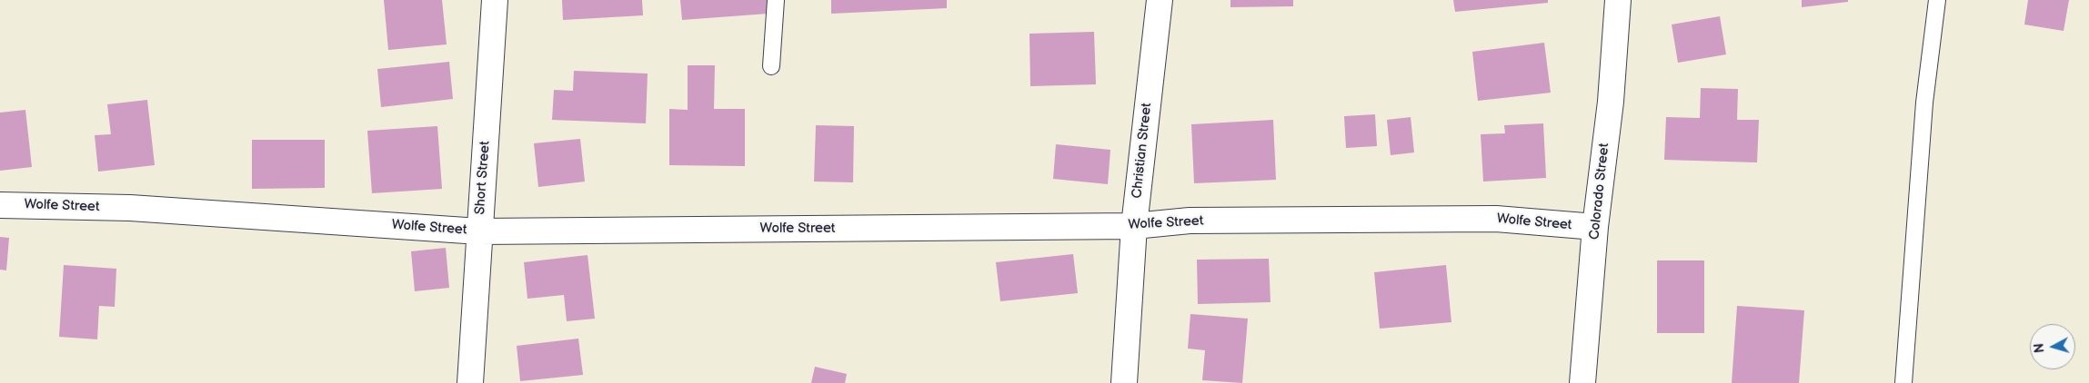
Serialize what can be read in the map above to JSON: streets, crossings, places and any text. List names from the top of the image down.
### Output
{
  "streets": {
    "street": [
      "Christian Street",
      "Short Street",
      "Colorado Street",
      "Wolfe Street"
    ]
  },
  "crossings": [
    ["Christian Street", "Wolfe Street"],
    ["Short Street", "Wolfe Street"],
    ["Colorado Street", "Wolfe Street"]
  ],
  "north": "left"
}
